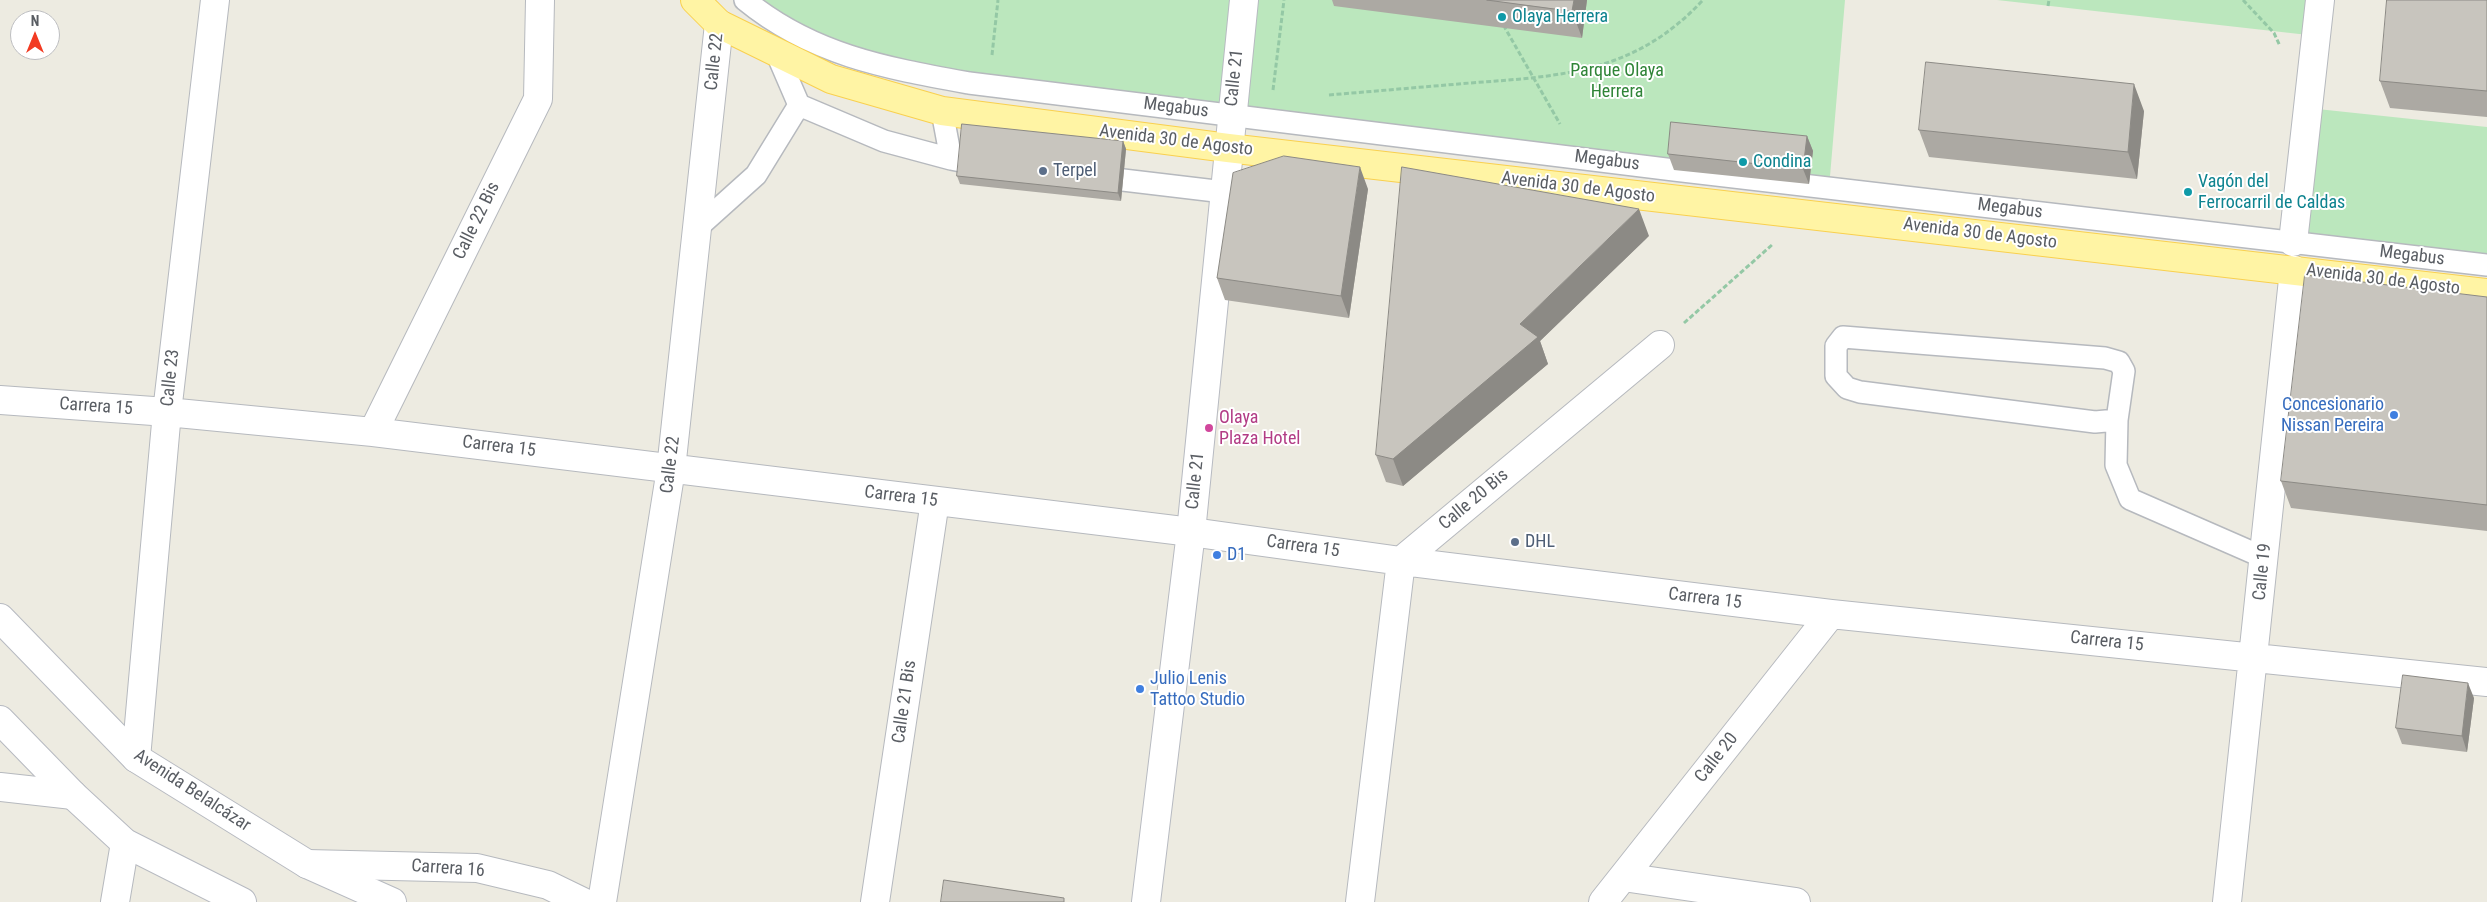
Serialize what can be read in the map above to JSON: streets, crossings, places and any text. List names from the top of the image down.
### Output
{
  "streets": {
    "main road": ["Avenida 30 de Agosto"],
    "street": [
      "Calle 22",
      "Calle 21",
      "Calle 22 Bis",
      "Calle 23",
      "Carrera 15",
      "Calle 20 Bis",
      "Calle 19",
      "Calle 21 Bis",
      "Calle 20",
      "Avenida Belalcázar",
      "Carrera 16"
    ],
    "lane": ["Megabus"]
  },
  "crossings": [
    ["Calle 22", "Avenida 30 de Agosto"],
    ["Calle 22", "Carrera 15"],
    ["Calle 21", "Megabus"],
    ["Calle 21", "Avenida 30 de Agosto"],
    ["Calle 21", "Carrera 15"],
    ["Megabus", "Calle 19"],
    ["Avenida 30 de Agosto", "Calle 19"],
    ["Calle 22 Bis", "Carrera 15"],
    ["Calle 23", "Carrera 15"],
    ["Calle 23", "Avenida Belalcázar"],
    ["Carrera 15", "Calle 20 Bis"],
    ["Carrera 15", "Calle 19"],
    ["Carrera 15", "Calle 21 Bis"],
    ["Carrera 15", "Calle 20"],
    ["Avenida Belalcázar", "Carrera 16"]
  ],
  "parks": ["Parque Olaya Herrera"],
  "places": [
    "Olaya Herrera",
    "Condina",
    "Terpel",
    "Vagón del Ferrocarril de Caldas",
    "Concesionario Nissan Pereira",
    "Olaya Plaza Hotel",
    "DHL",
    "D1",
    "Julio Lenis Tattoo Studio"
  ],
  "north": "top"
}
